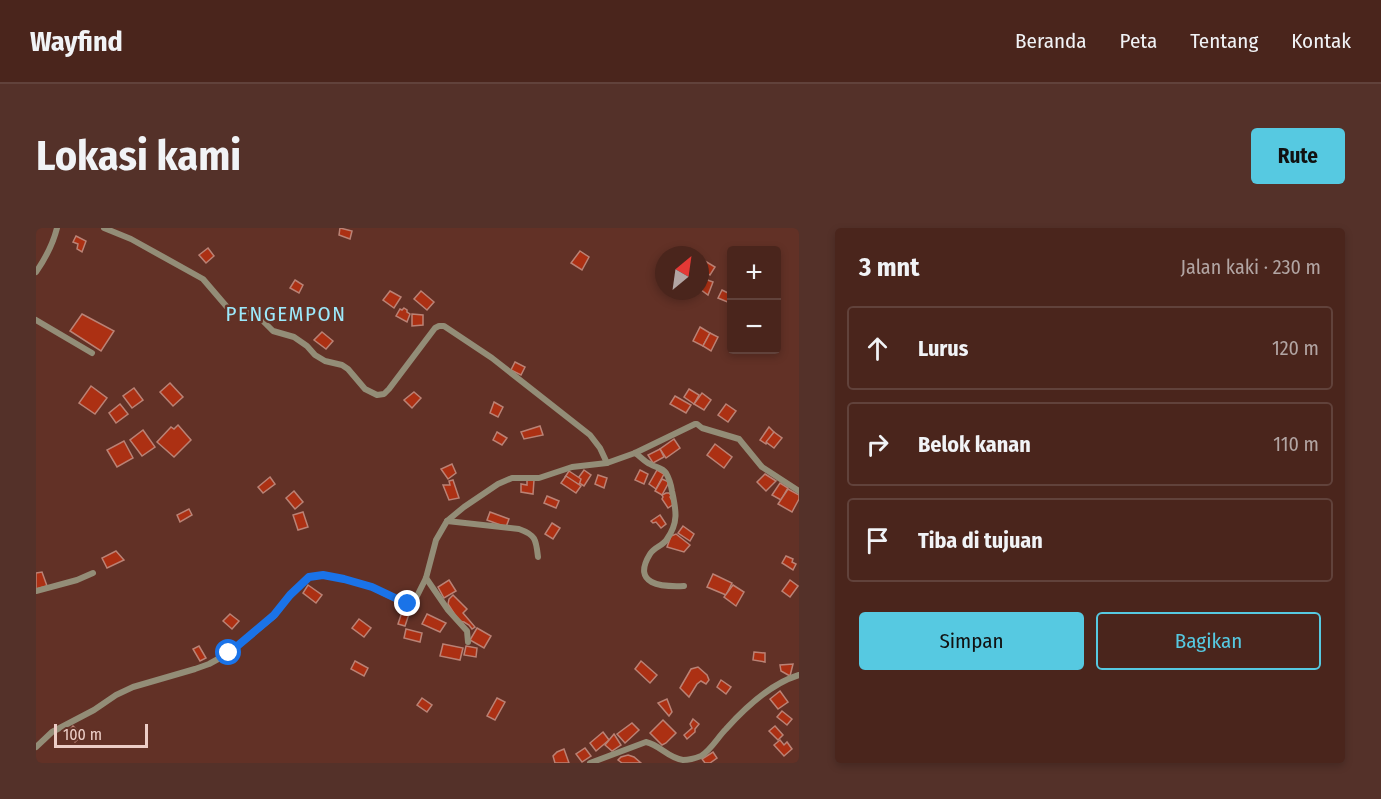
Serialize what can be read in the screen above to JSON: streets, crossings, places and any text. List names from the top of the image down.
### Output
{
  "districts": ["PENGEMPON"],
  "scale_bar": "100 m",
  "north": "top right",
  "page": {
    "header": "Wayfind",
    "nav": [
      "Beranda",
      "Peta",
      "Tentang",
      "Kontak"
    ],
    "buttons": [
      "Rute",
      ["Simpan", "Bagikan"]
    ],
    "title": "Lokasi kami",
    "heading": ["3 mnt", "Jalan kaki · 230 m"],
    "map_buttons": ["+", "−"],
    "list": [
      ["Lurus", "120 m"],
      ["Belok kanan", "110 m"],
      "Tiba di tujuan"
    ],
    "scale": "100 m"
  }
}
